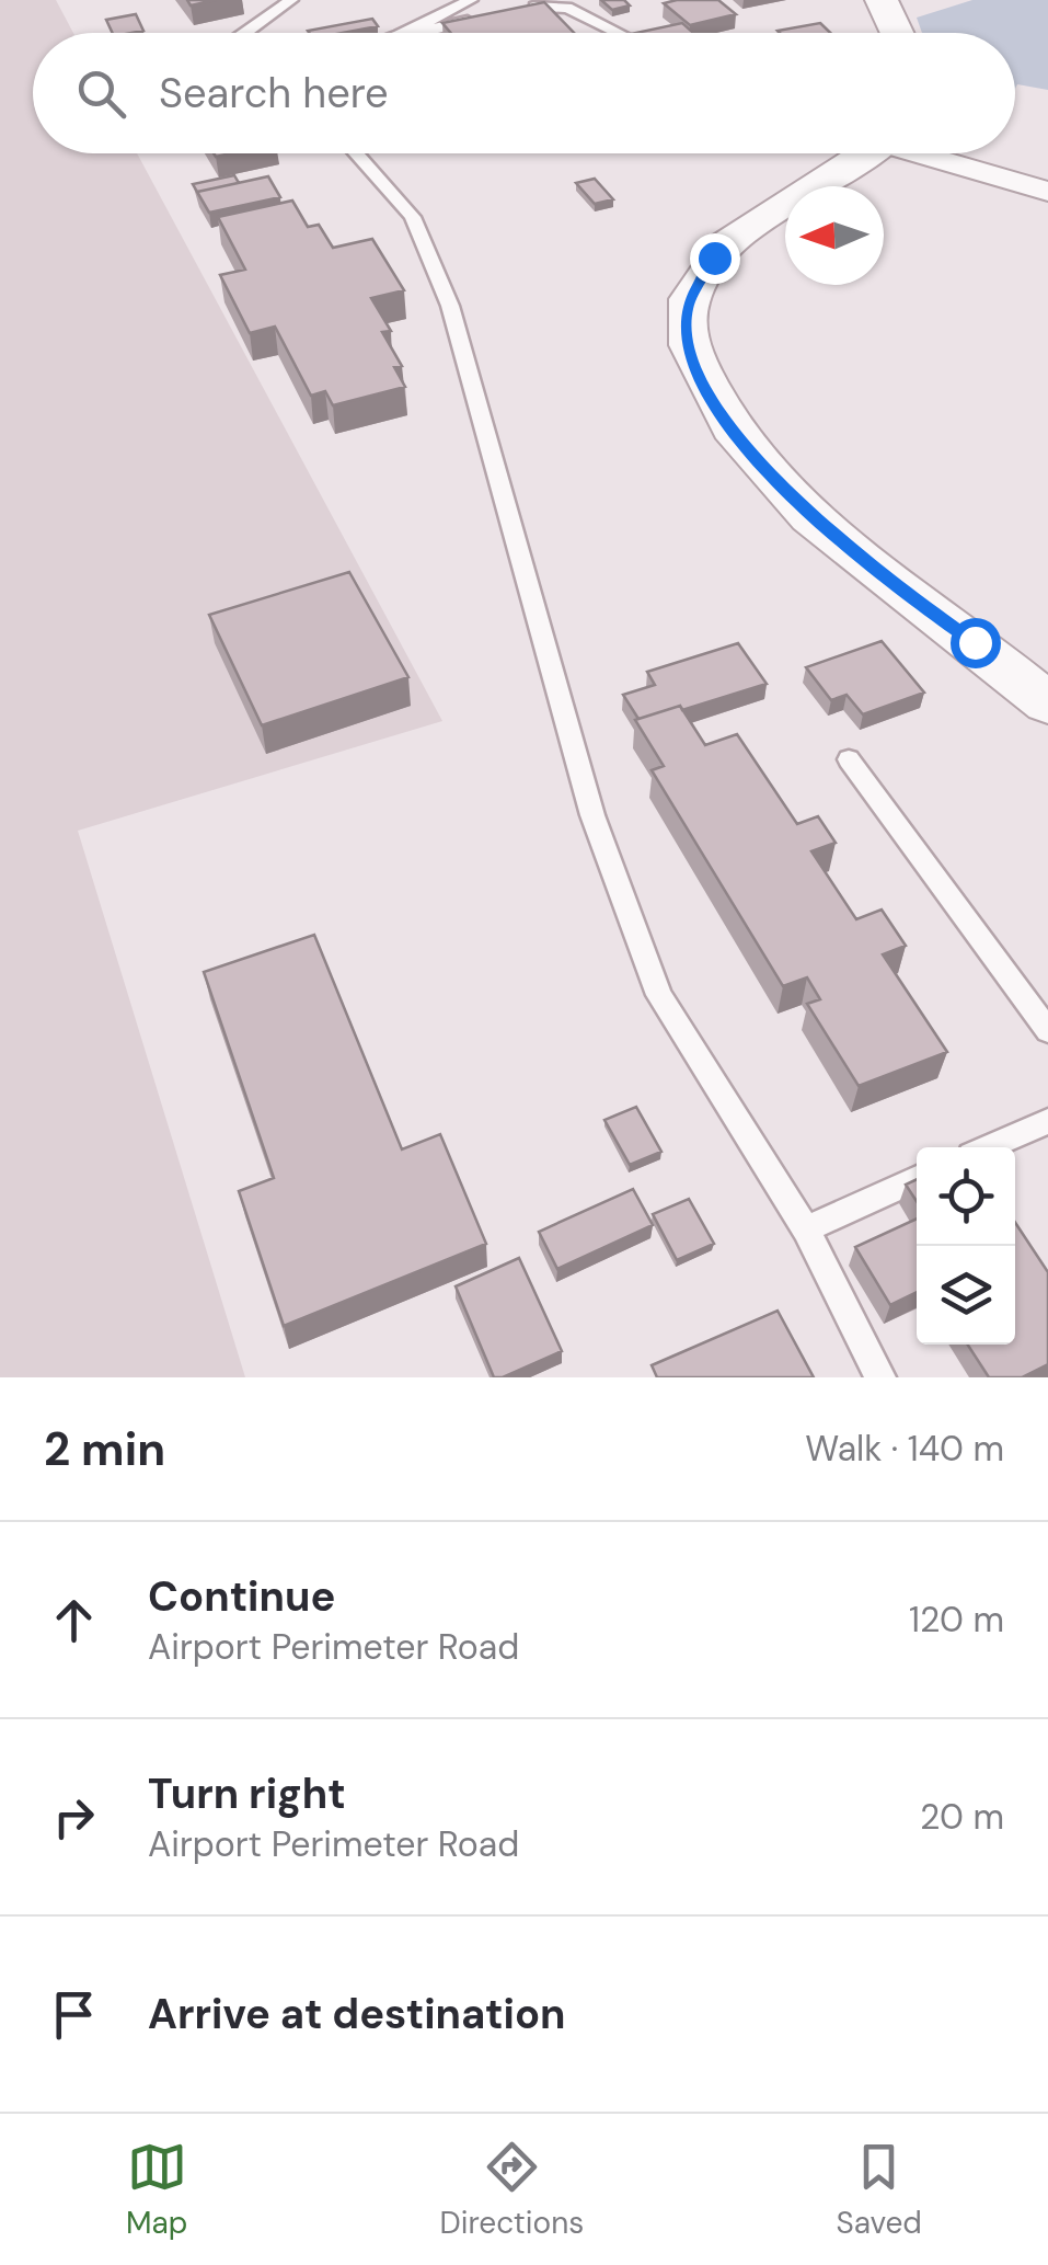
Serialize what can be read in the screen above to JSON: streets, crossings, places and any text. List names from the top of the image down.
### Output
{
  "north": "left",
  "page": {
    "search": "Search here",
    "heading": ["2 min", "Walk · 140 m"],
    "list": [
      ["Continue", "Airport Perimeter Road", "120 m"],
      ["Turn right", "Airport Perimeter Road", "20 m"],
      "Arrive at destination"
    ],
    "nav": ["Map", "Directions", "Saved"]
  }
}
